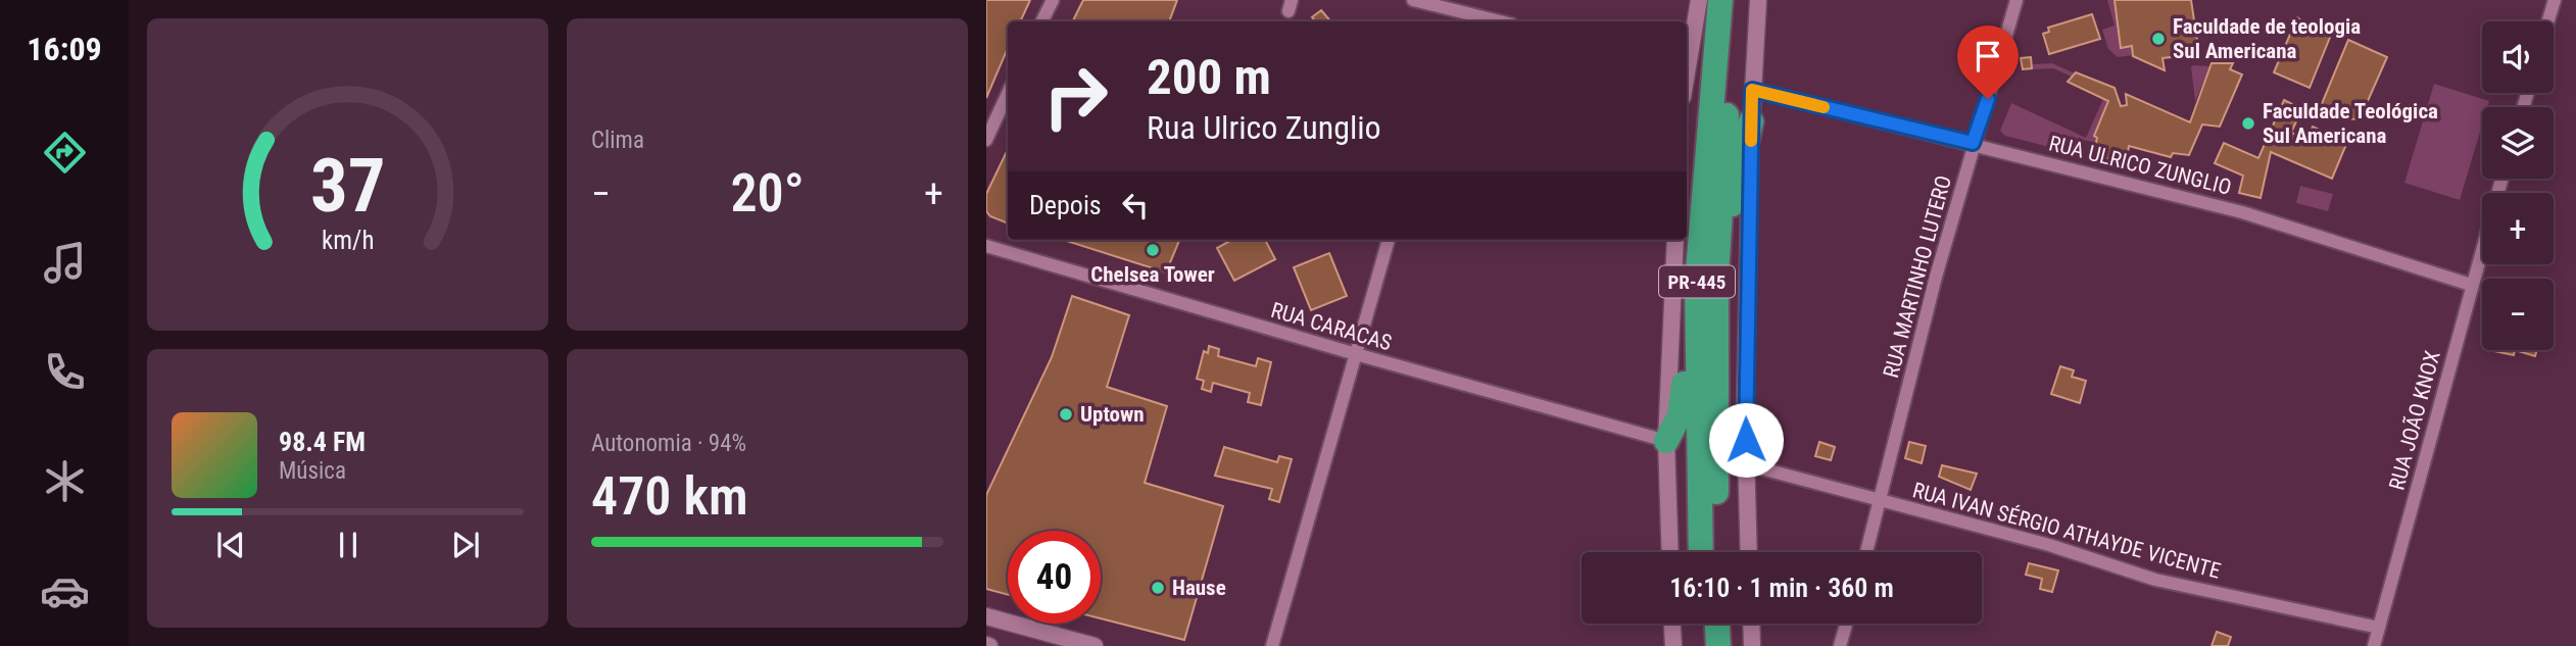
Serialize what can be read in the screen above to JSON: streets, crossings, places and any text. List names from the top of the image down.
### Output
{
  "streets": {
    "highway": ["PR-445"],
    "street": [
      "RUA ULRICO ZUNGLIO",
      "RUA MARTINHO LUTERO",
      "RUA CARACAS",
      "RUA JOÃO KNOX",
      "RUA IVAN SÉRGIO ATHAYDE VICENTE"
    ]
  },
  "crossings": [
    ["RUA ULRICO ZUNGLIO", "RUA MARTINHO LUTERO"],
    ["RUA ULRICO ZUNGLIO", "RUA JOÃO KNOX"],
    ["RUA MARTINHO LUTERO", "RUA IVAN SÉRGIO ATHAYDE VICENTE"],
    ["PR-445", "RUA IVAN SÉRGIO ATHAYDE VICENTE"],
    ["RUA JOÃO KNOX", "RUA IVAN SÉRGIO ATHAYDE VICENTE"]
  ],
  "places": [
    "Faculdade de teologia Sul Americana",
    "Faculdade Teológica Sul Americana",
    "Chelsea Tower",
    "Uptown",
    "Hause"
  ],
  "page": {
    "tabs": "16:09",
    "tile": [
      "Clima",
      ["Autonomia · 94%", "470 km"]
    ],
    "map_buttons": ["+", "−"],
    "turn": ["200 m", "Rua Ulrico Zunglio"],
    "heat": ["−", "20°", "+"],
    "then": "Depois",
    "song": ["98.4 FM", "Música"],
    "limit": "40",
    "trip": "16:10 · 1 min · 360 m",
    "gauge": ["37", "km/h"]
  }
}
